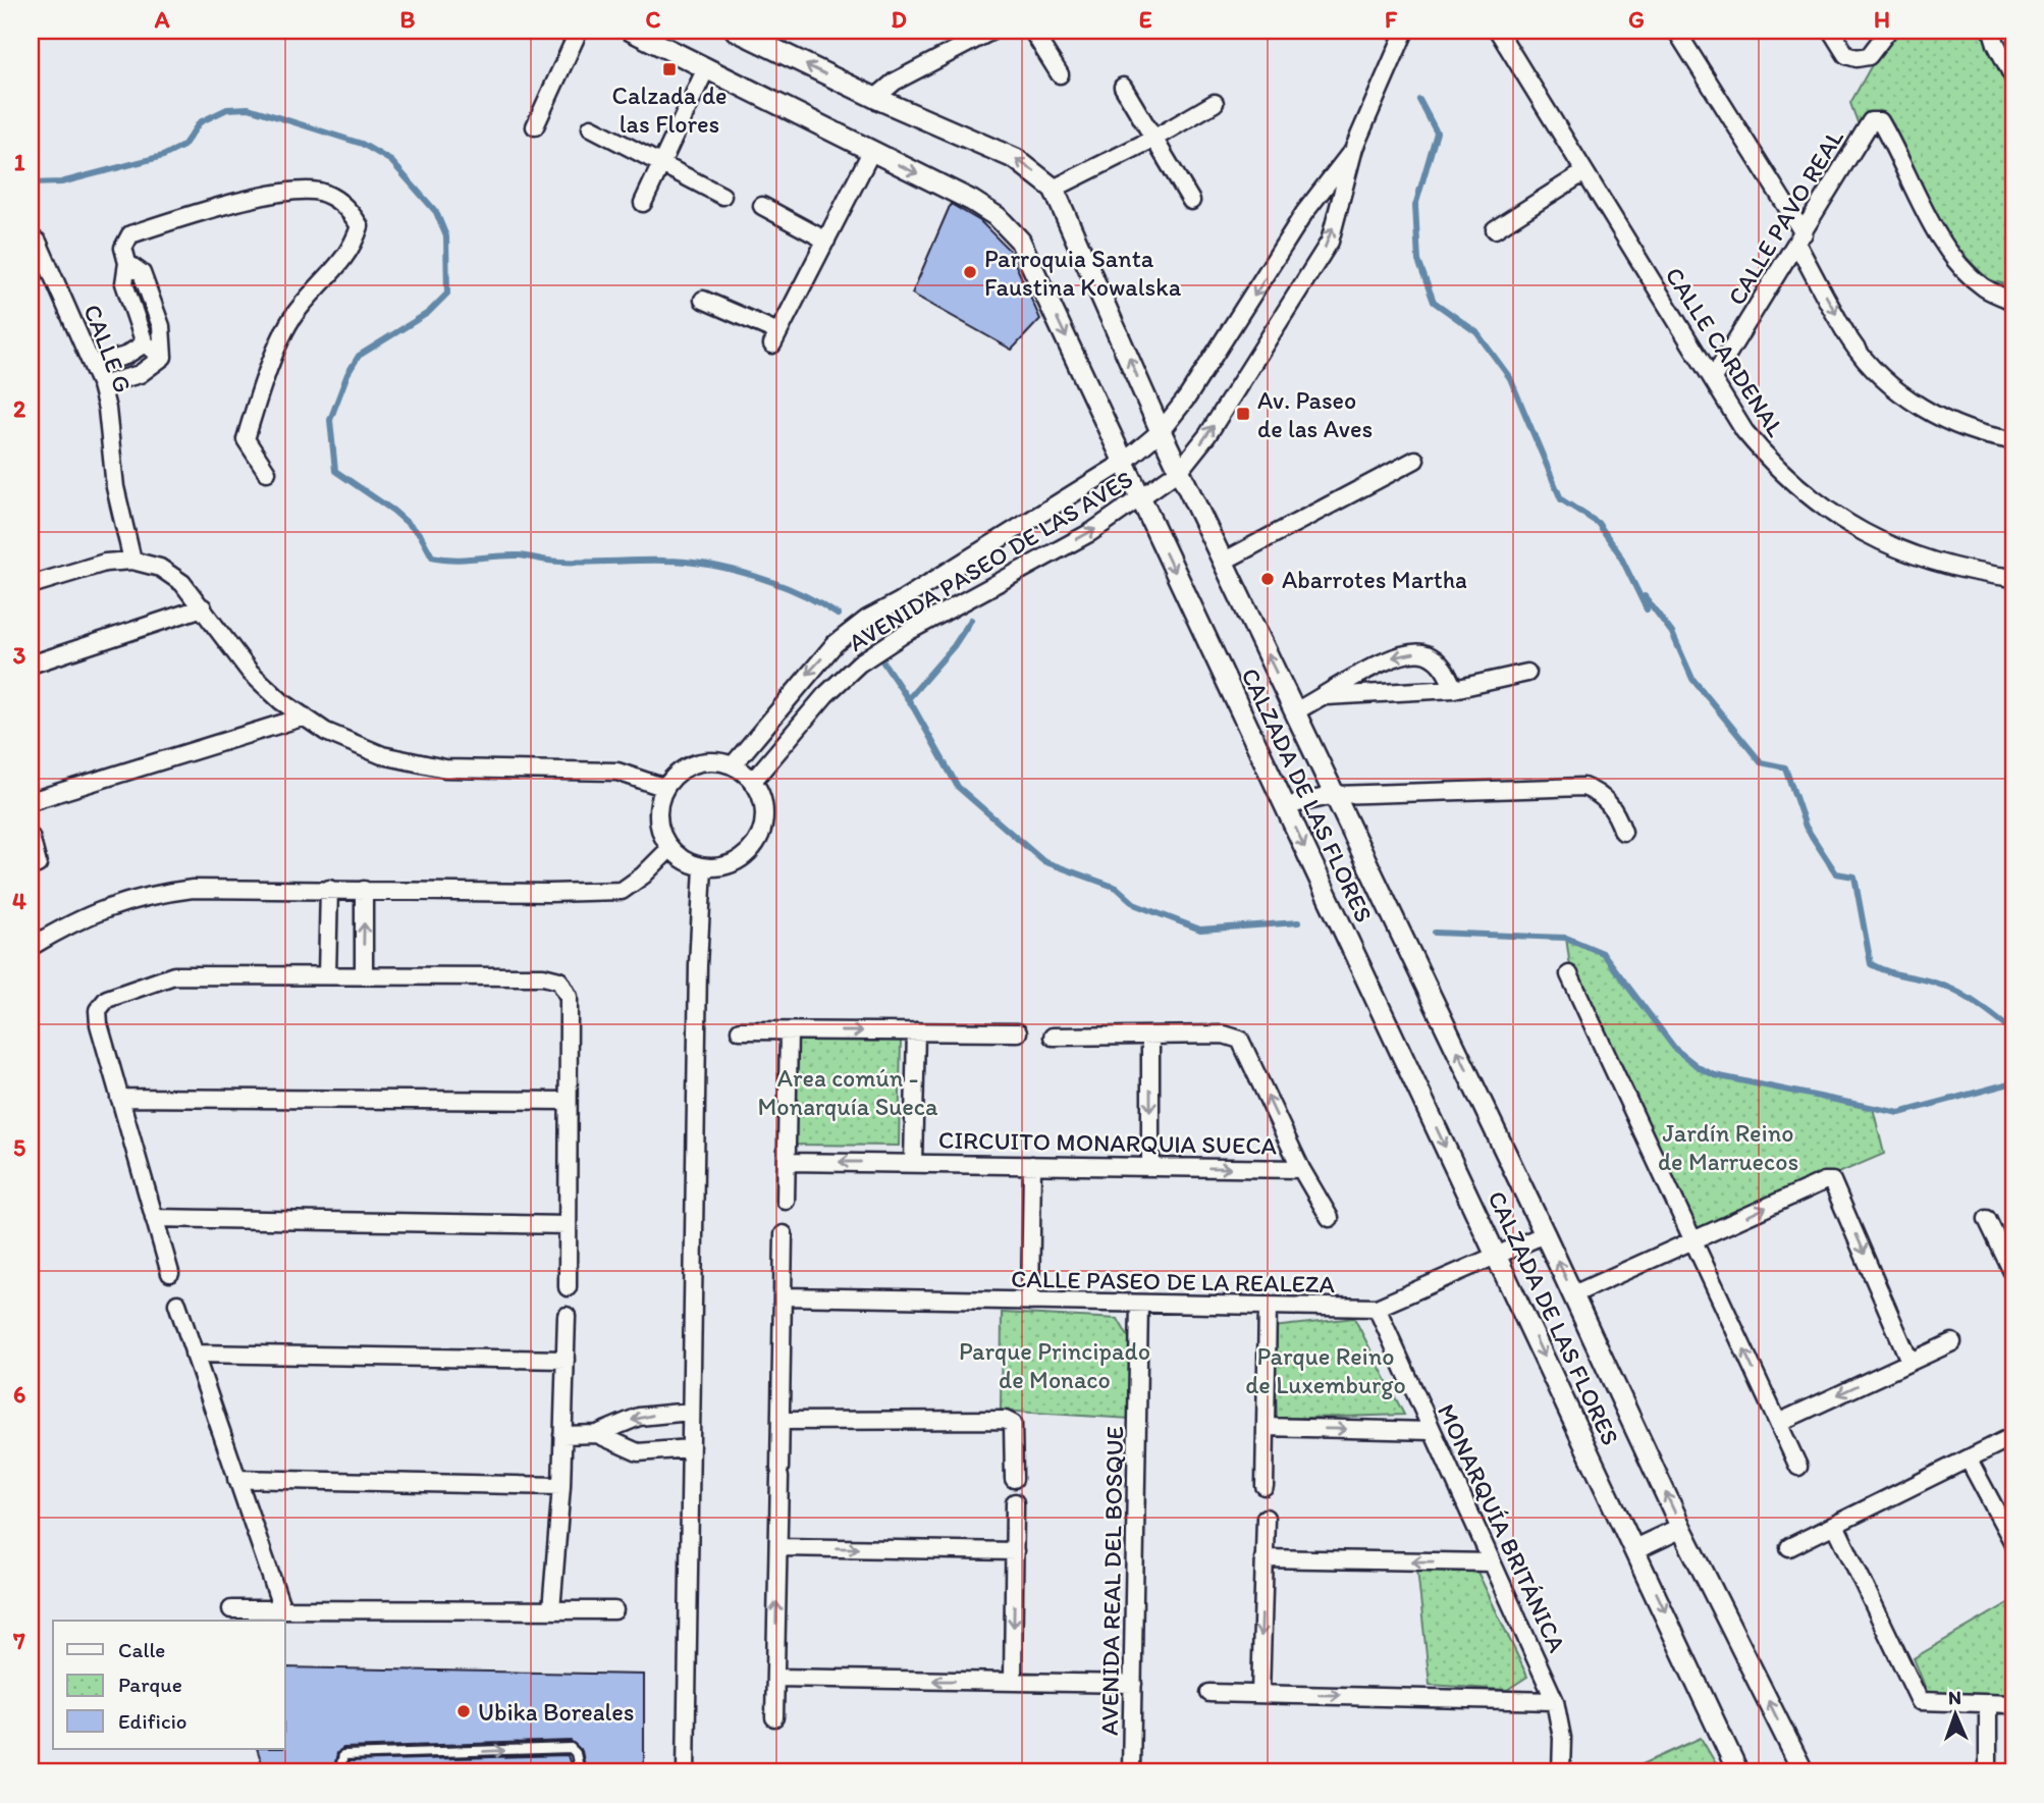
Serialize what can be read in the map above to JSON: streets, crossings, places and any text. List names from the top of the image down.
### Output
{
  "streets": {
    "street": [
      "CALLE PAVO REAL",
      "CALLE G",
      "CALLE CARDENAL",
      "AVENIDA PASEO DE LAS AVES",
      "CALZADA DE LAS FLORES",
      "CIRCUITO MONARQUIA SUECA",
      "CALLE PASEO DE LA REALEZA",
      "MONARQUÍA BRITÁNICA",
      "AVENIDA REAL DEL BOSQUE"
    ]
  },
  "crossings": [
    ["CALLE PAVO REAL", "CALLE CARDENAL"],
    ["AVENIDA PASEO DE LAS AVES", "CALZADA DE LAS FLORES"],
    ["CALZADA DE LAS FLORES", "CALLE PASEO DE LA REALEZA"],
    ["CALLE PASEO DE LA REALEZA", "MONARQUÍA BRITÁNICA"],
    ["CALLE PASEO DE LA REALEZA", "AVENIDA REAL DEL BOSQUE"]
  ],
  "parks": [
    "Area común - Monarquía Sueca",
    "Jardín Reino de Marruecos",
    "Parque Principado de Monaco",
    "Parque Reino de Luxemburgo"
  ],
  "places": {
    "transit": ["Calzada de las Flores", "Av. Paseo de las Aves"],
    "other": ["Parroquia Santa Faustina Kowalska", "Abarrotes Martha", "Ubika Boreales"]
  },
  "legend": ["Calle", "Parque", "Edificio"],
  "north": "top",
  "grid": {
    "columns": [
      "A",
      "B",
      "C",
      "D",
      "E",
      "F",
      "G",
      "H"
    ],
    "rows": [
      "1",
      "2",
      "3",
      "4",
      "5",
      "6",
      "7"
    ]
  }
}
